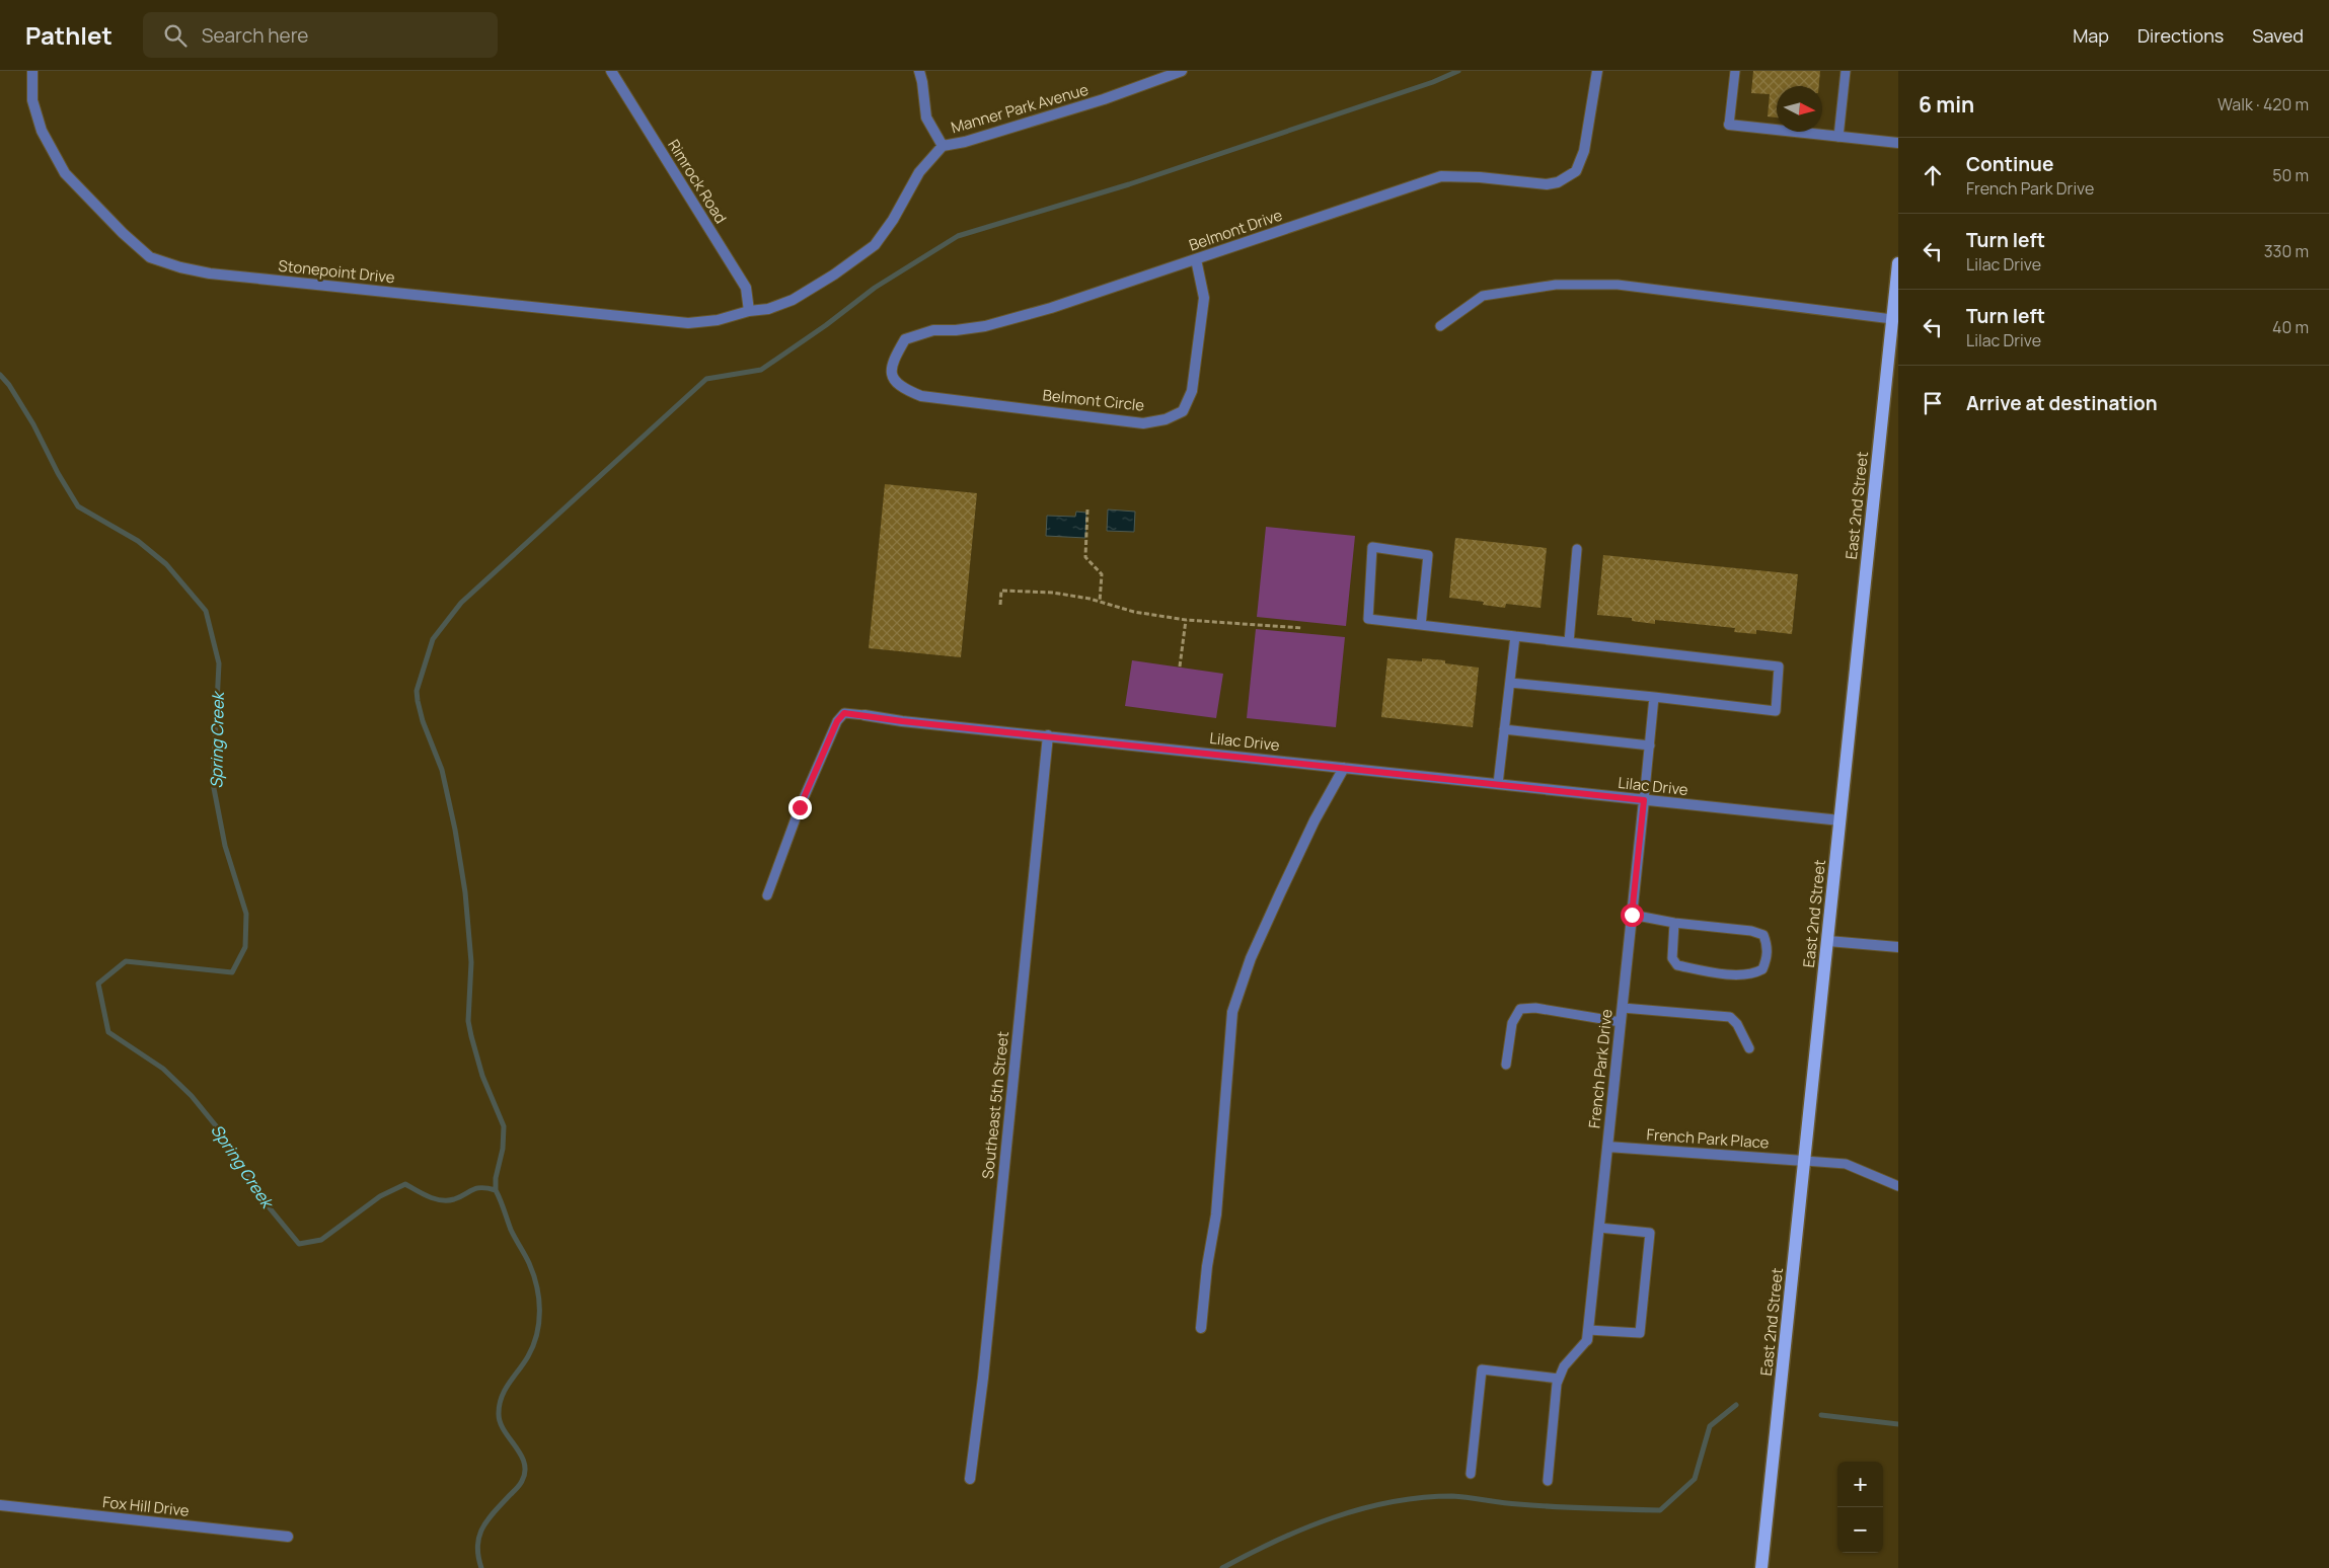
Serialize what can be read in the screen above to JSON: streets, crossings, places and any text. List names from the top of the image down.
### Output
{
  "streets": {
    "main road": ["East 2nd Street"],
    "street": [
      "Manner Park Avenue",
      "Rimrock Road",
      "Belmont Drive",
      "Stonepoint Drive",
      "Belmont Circle",
      "Lilac Drive",
      "French Park Drive",
      "Southeast 5th Street",
      "French Park Place",
      "Fox Hill Drive"
    ]
  },
  "crossings": [
    ["Manner Park Avenue", "Rimrock Road"],
    ["Manner Park Avenue", "Stonepoint Drive"],
    ["Rimrock Road", "Stonepoint Drive"],
    ["Belmont Drive", "Belmont Circle"],
    ["East 2nd Street", "Lilac Drive"],
    ["East 2nd Street", "French Park Place"],
    ["Lilac Drive", "French Park Drive"],
    ["Lilac Drive", "Southeast 5th Street"],
    ["French Park Drive", "French Park Place"]
  ],
  "water": ["Spring Creek"],
  "north": "right",
  "page": {
    "header": "Pathlet",
    "search": "Search here",
    "nav": ["Map", "Directions", "Saved"],
    "heading": ["6 min", "Walk · 420 m"],
    "list": [
      ["Continue", "French Park Drive", "50 m"],
      ["Turn left", "Lilac Drive", "330 m"],
      ["Turn left", "Lilac Drive", "40 m"],
      "Arrive at destination"
    ],
    "map_buttons": ["+", "−"]
  }
}
